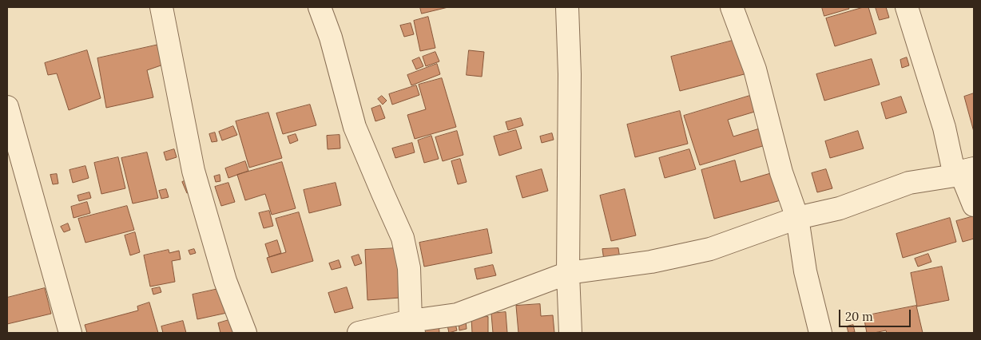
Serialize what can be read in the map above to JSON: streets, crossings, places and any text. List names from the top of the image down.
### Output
{
  "scale_bar": "20 m"
}
